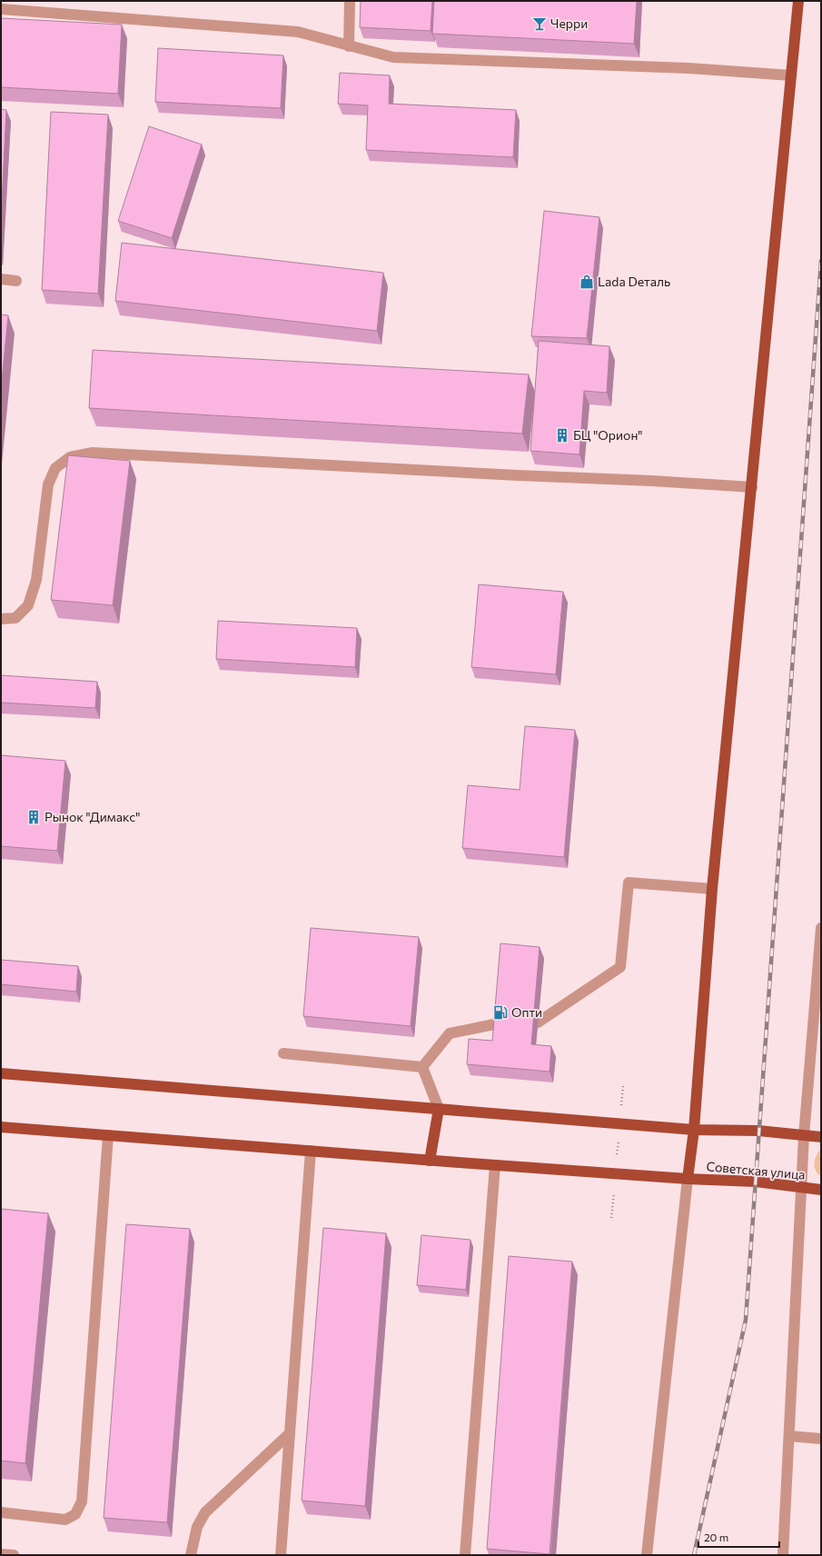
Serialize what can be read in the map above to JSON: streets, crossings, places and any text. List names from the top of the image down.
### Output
{
  "streets": {
    "main road": ["Советская улица"]
  },
  "places": {
    "bar": ["Черри"],
    "shop": ["Lada Dеталь"],
    "building": ["БЦ \"Орион\"", "Рынок \"Димакс\""],
    "fuel station": ["Опти"]
  },
  "scale_bar": "20 m"
}
